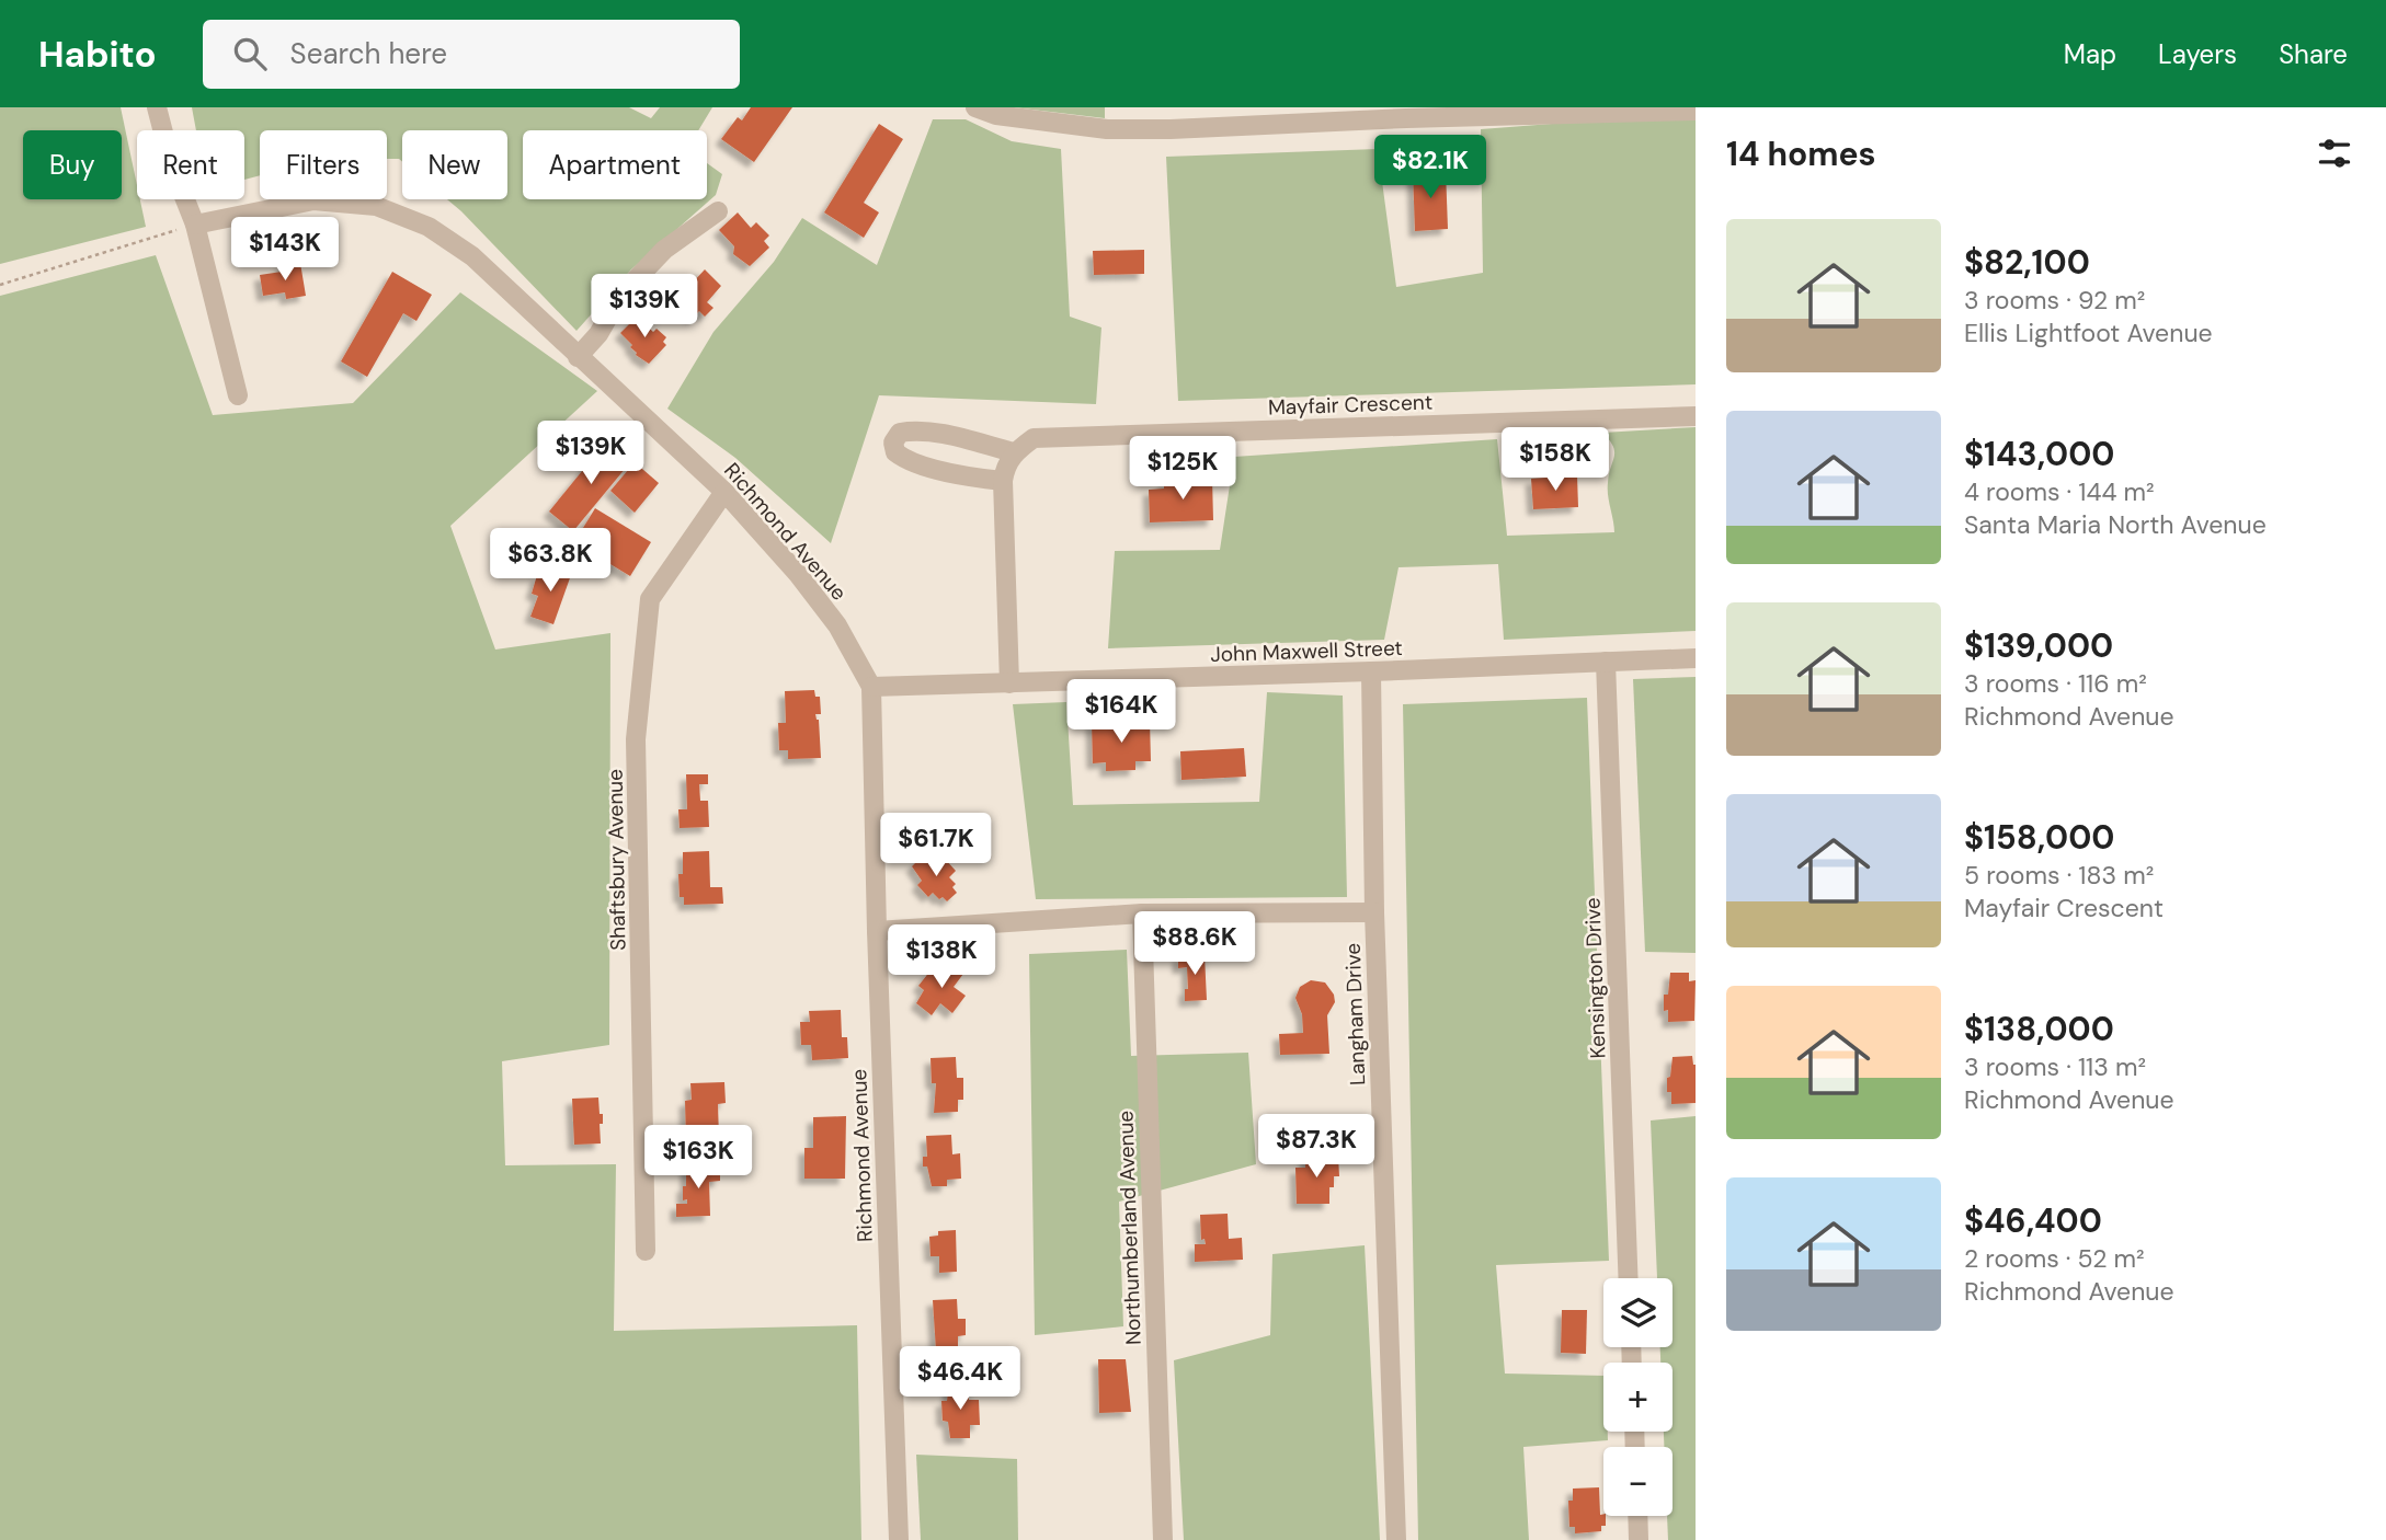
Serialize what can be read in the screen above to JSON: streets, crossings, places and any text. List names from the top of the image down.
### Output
{
  "streets": {
    "street": [
      "Mayfair Crescent",
      "Richmond Avenue",
      "John Maxwell Street",
      "Shaftsbury Avenue",
      "Kensington Drive",
      "Langham Drive",
      "Northumberland Avenue"
    ]
  },
  "crossings": [
    ["Richmond Avenue", "John Maxwell Street"],
    ["Richmond Avenue", "Shaftsbury Avenue"],
    ["John Maxwell Street", "Kensington Drive"],
    ["John Maxwell Street", "Langham Drive"]
  ],
  "page": {
    "header": "Habito",
    "search": "Search here",
    "nav": ["Map", "Layers", "Share"],
    "heading": "14 homes",
    "chip": [
      "Buy",
      "Rent",
      "Filters",
      "New",
      "Apartment"
    ],
    "price": [
      "$82.1K",
      "$143K",
      "$139K",
      "$139K",
      "$158K",
      "$125K",
      "$63.8K",
      "$164K",
      "$61.7K",
      "$88.6K",
      "$138K",
      "$87.3K",
      "$163K",
      "$46.4K"
    ],
    "list": [
      {
        "name": "$82,100",
        "note": "3 rooms · 92 m² · Ellis Lightfoot Avenue"
      },
      {
        "name": "$143,000",
        "note": "4 rooms · 144 m² · Santa Maria North Avenue"
      },
      {
        "name": "$139,000",
        "note": "3 rooms · 116 m² · Richmond Avenue"
      },
      {
        "name": "$158,000",
        "note": "5 rooms · 183 m² · Mayfair Crescent"
      },
      {
        "name": "$138,000",
        "note": "3 rooms · 113 m² · Richmond Avenue"
      },
      {
        "name": "$46,400",
        "note": "2 rooms · 52 m² · Richmond Avenue"
      }
    ],
    "map_buttons": ["+", "−"]
  }
}
